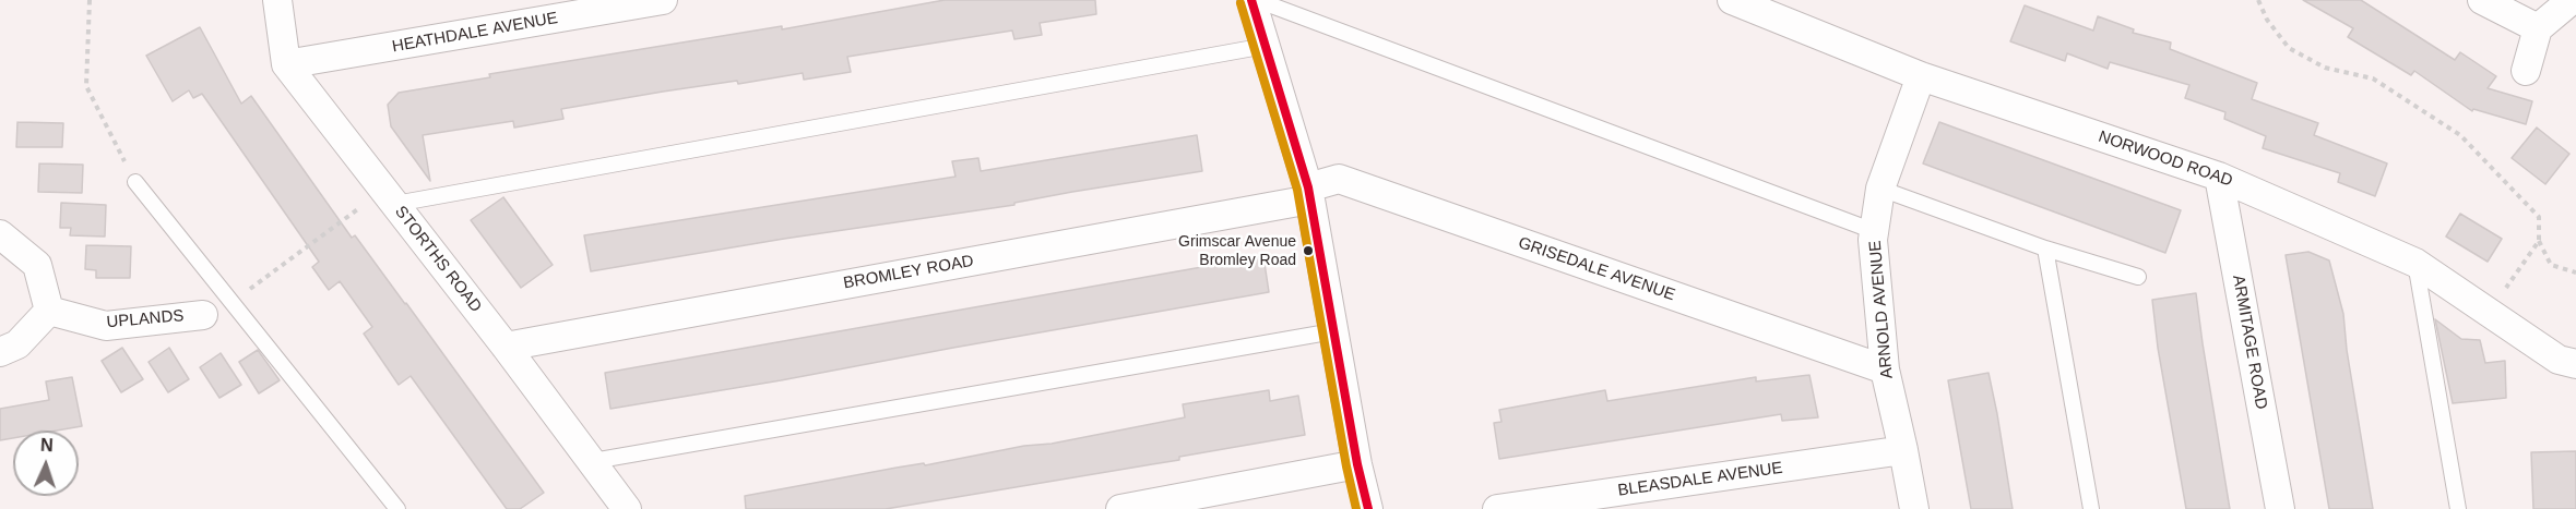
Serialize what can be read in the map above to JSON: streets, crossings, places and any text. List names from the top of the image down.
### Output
{
  "streets": {
    "street": [
      "HEATHDALE AVENUE",
      "NORWOOD ROAD",
      "STORTHS ROAD",
      "GRISEDALE AVENUE",
      "BROMLEY ROAD",
      "ARNOLD AVENUE",
      "UPLANDS",
      "ARMITAGE ROAD",
      "BLEASDALE AVENUE"
    ]
  },
  "crossings": [
    ["HEATHDALE AVENUE", "STORTHS ROAD"],
    ["NORWOOD ROAD", "ARNOLD AVENUE"],
    ["NORWOOD ROAD", "ARMITAGE ROAD"],
    ["STORTHS ROAD", "BROMLEY ROAD"],
    ["GRISEDALE AVENUE", "BROMLEY ROAD"],
    ["GRISEDALE AVENUE", "ARNOLD AVENUE"],
    ["ARNOLD AVENUE", "BLEASDALE AVENUE"]
  ],
  "places": ["Grimscar Avenue Bromley Road"],
  "north": "top"
}
